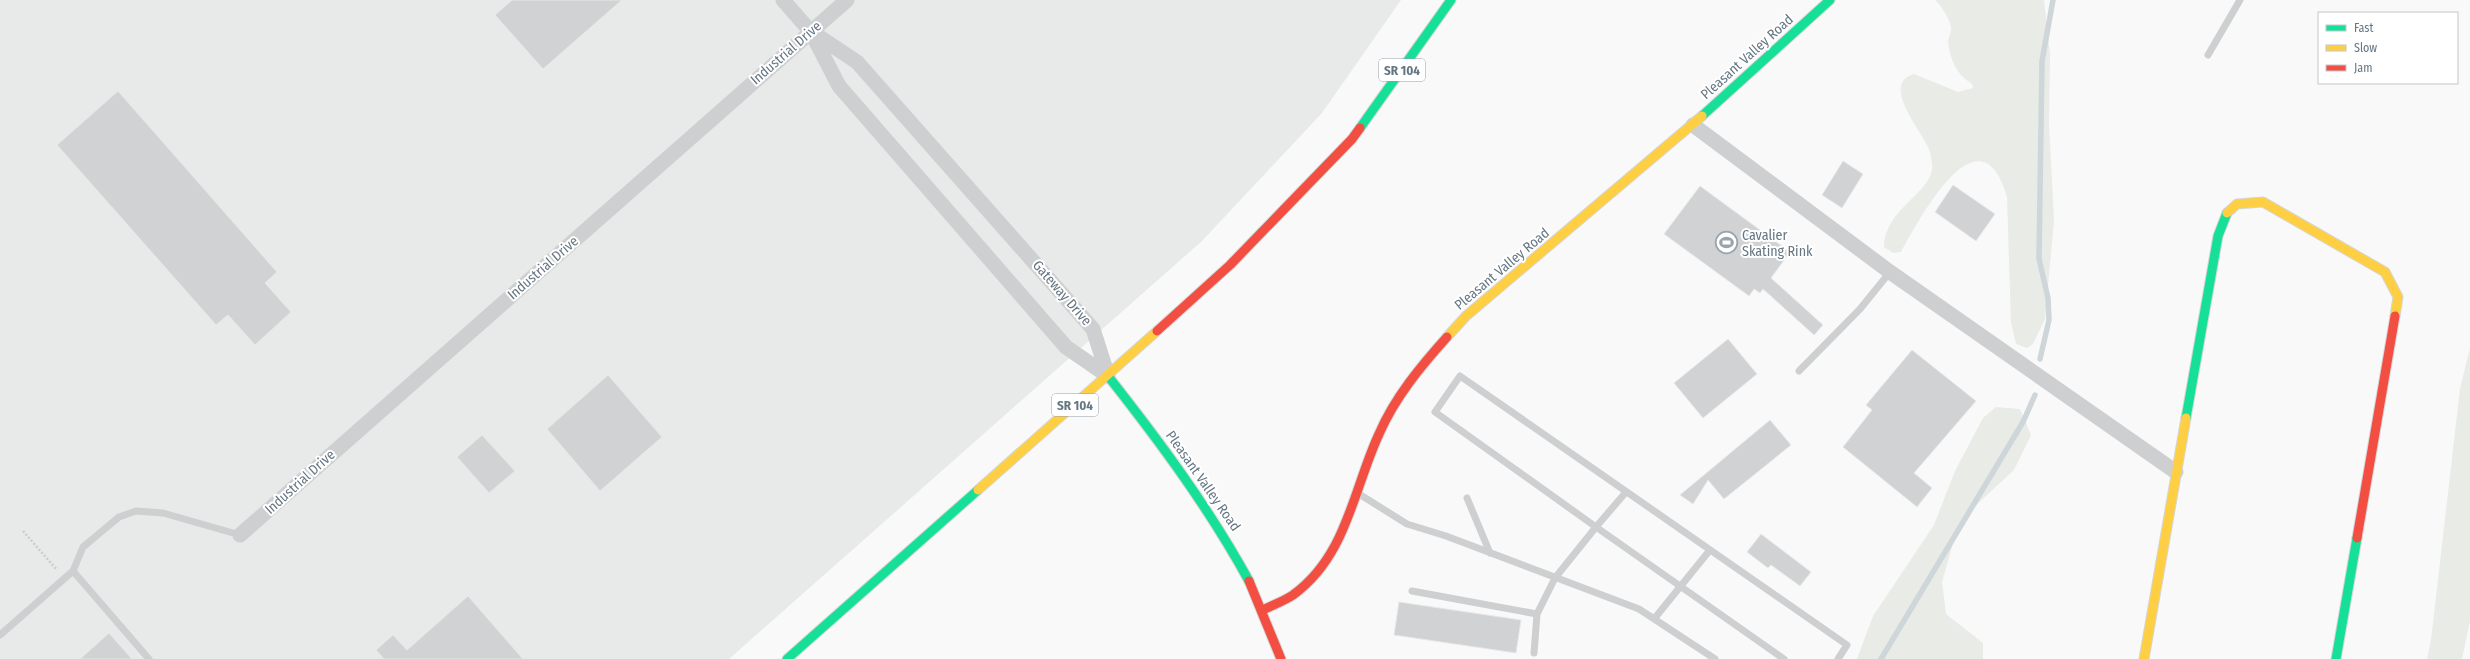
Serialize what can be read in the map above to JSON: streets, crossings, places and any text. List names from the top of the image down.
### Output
{
  "streets": {
    "street": [
      "Industrial Drive",
      "Pleasant Valley Road",
      "SR 104",
      "Gateway Drive"
    ]
  },
  "crossings": [
    ["Industrial Drive", "Gateway Drive"],
    ["Pleasant Valley Road", "SR 104"],
    ["Pleasant Valley Road", "Gateway Drive"],
    ["SR 104", "Gateway Drive"]
  ],
  "places": {
    "sports": ["Cavalier Skating Rink"]
  },
  "legend": ["Fast", "Slow", "Jam"]
}
